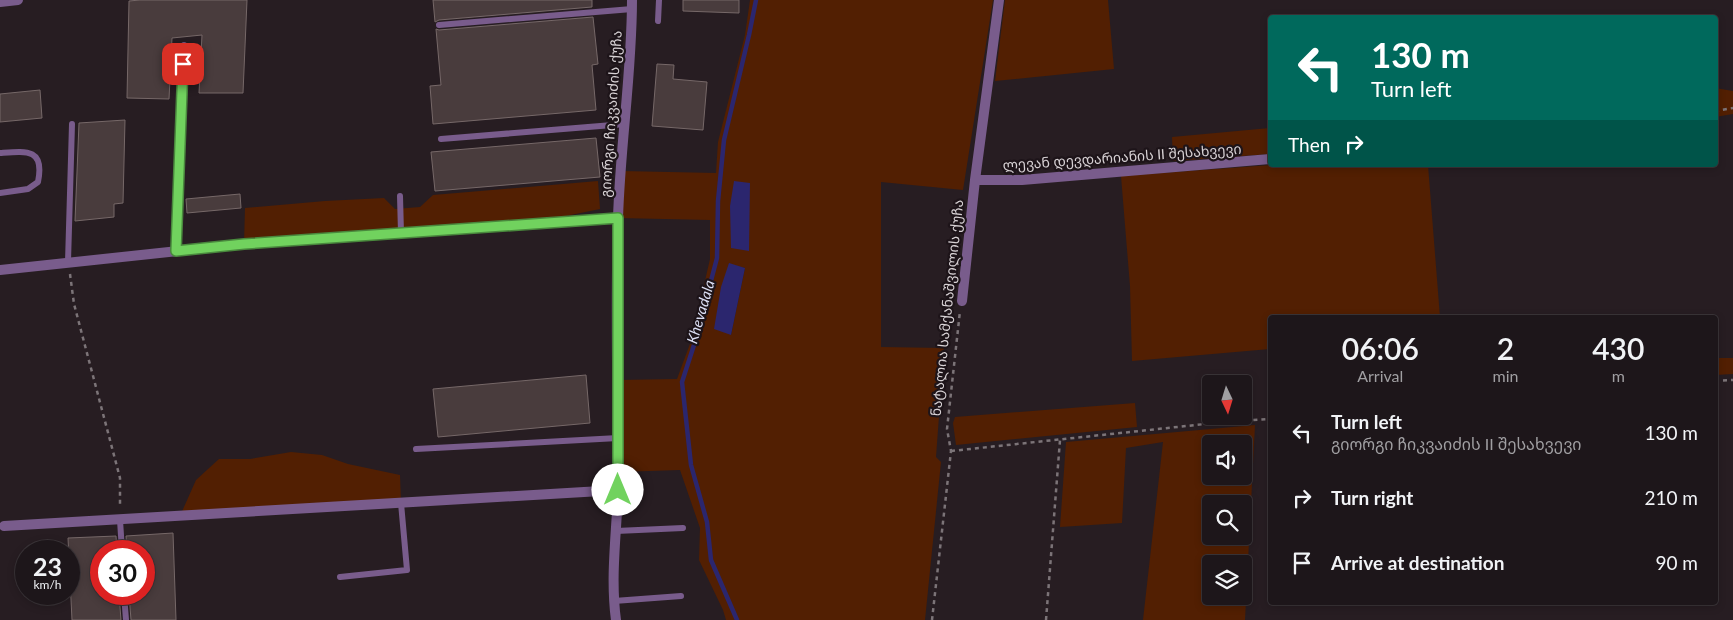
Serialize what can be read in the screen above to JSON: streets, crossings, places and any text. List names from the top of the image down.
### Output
{
  "streets": {
    "street": ["გიორგი ჩიკვაიძის ქუჩა", "ლევან დევდარიანის II შესახვევი", "ნატალია სამქანაშვილის ქუჩა"]
  },
  "crossings": [
    ["ლევან დევდარიანის II შესახვევი", "ნატალია სამქანაშვილის ქუჩა"]
  ],
  "water": ["Khevadala"],
  "north": "bottom",
  "page": {
    "turn": ["130 m", "Turn left"],
    "then": "Then",
    "eta": [
      "06:06",
      "Arrival",
      "2",
      "min",
      "430",
      "m"
    ],
    "list": [
      {
        "name": "Turn left",
        "note": "გიორგი ჩიკვაიძის II შესახვევი",
        "value": "130 m"
      },
      {
        "name": "Turn right",
        "value": "210 m"
      },
      {
        "name": "Arrive at destination",
        "value": "90 m"
      }
    ],
    "speed": "23 km/h",
    "limit": "30"
  }
}
